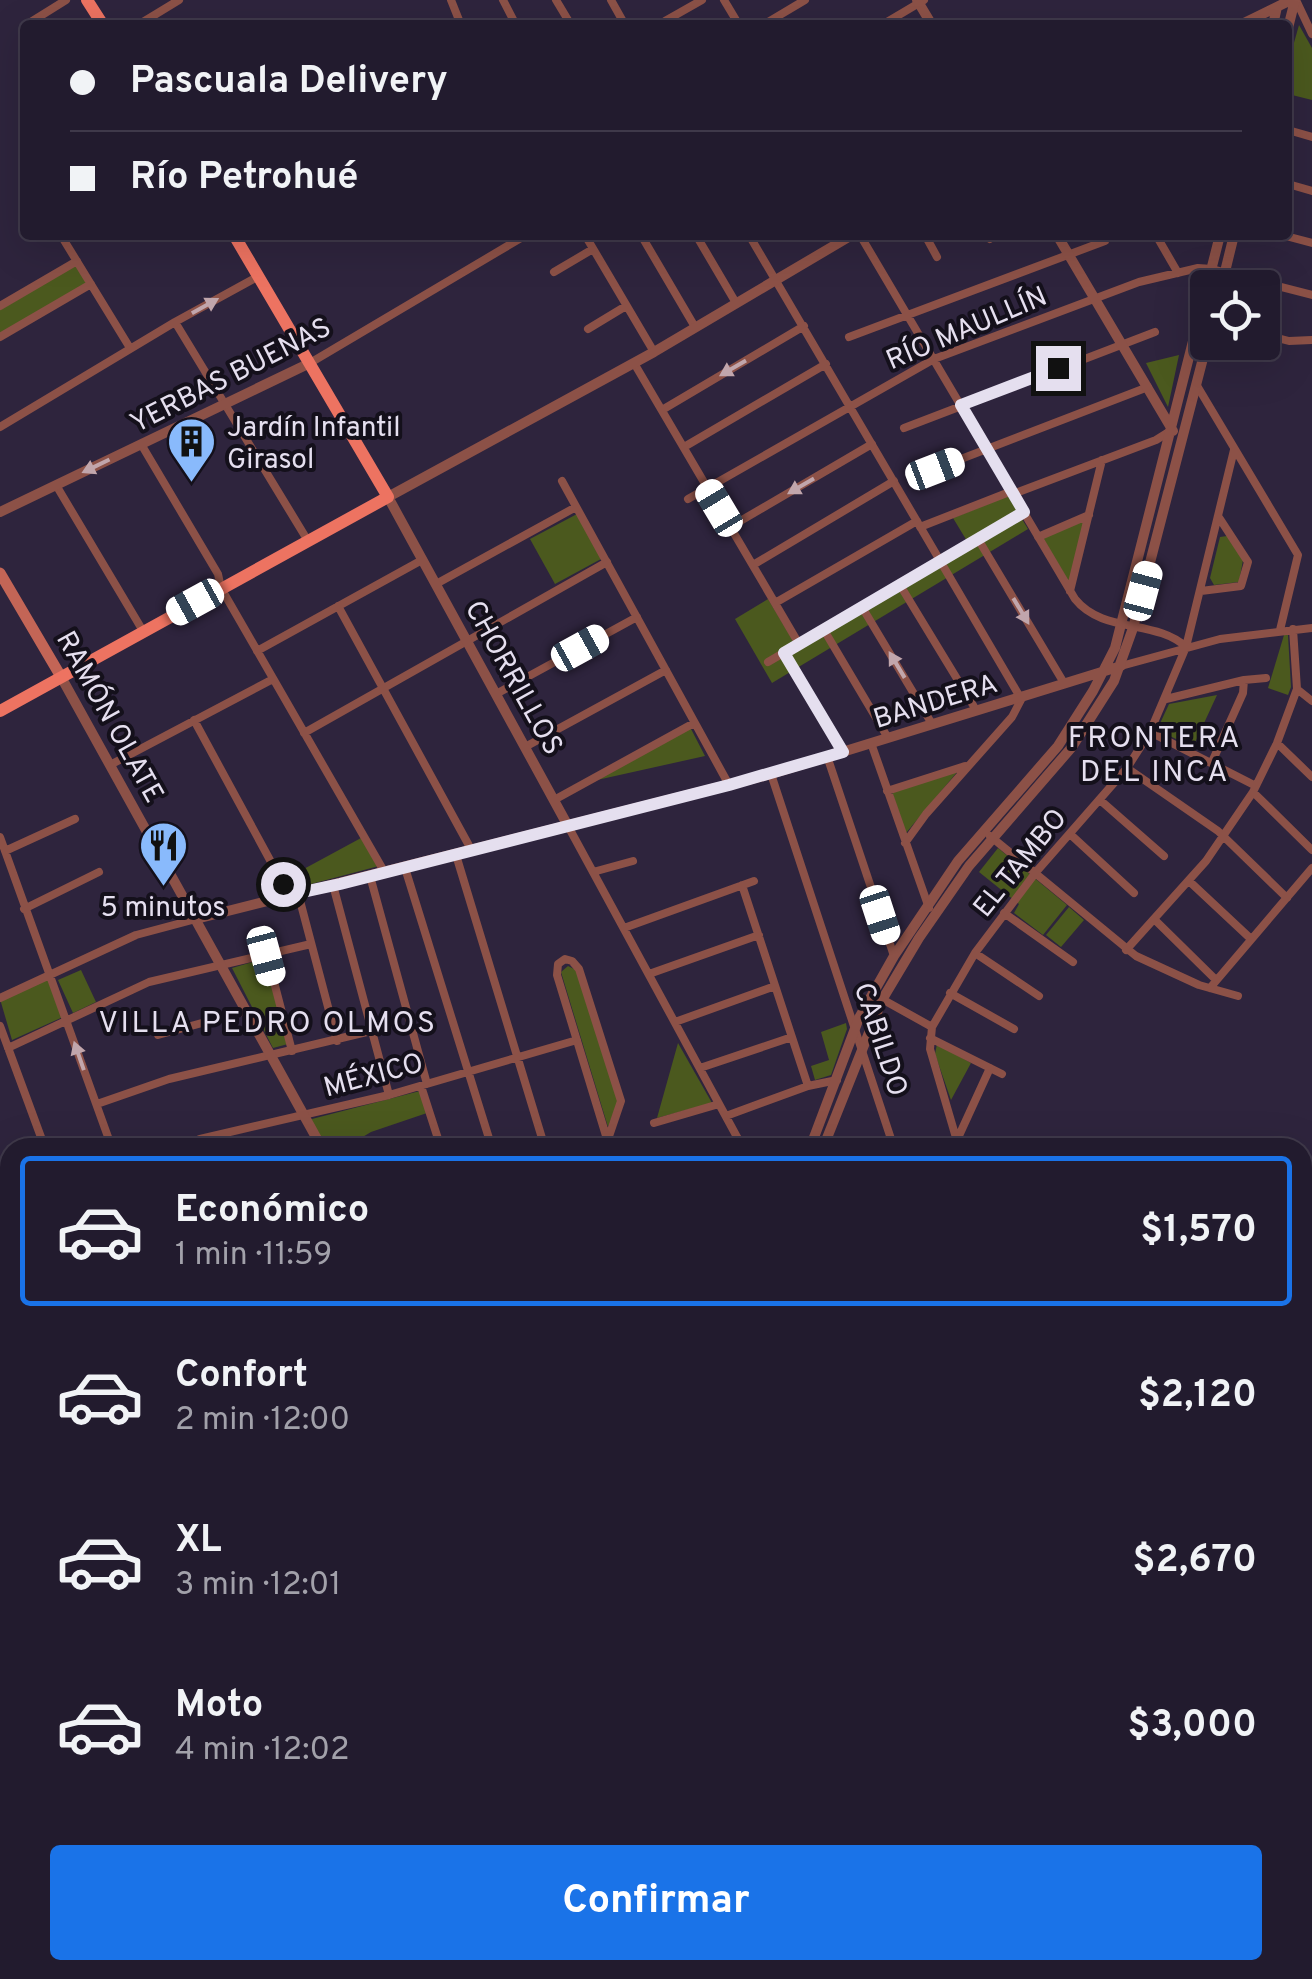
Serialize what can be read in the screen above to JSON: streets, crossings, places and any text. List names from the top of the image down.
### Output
{
  "streets": {
    "main road": ["CHORRILLOS", "RAMÓN OLATE"],
    "street": [
      "RÍO MAULLÍN",
      "YERBAS BUENAS",
      "BANDERA",
      "EL TAMBO",
      "CABILDO",
      "MÉXICO"
    ]
  },
  "crossings": [
    ["YERBAS BUENAS", "CHORRILLOS"],
    ["CHORRILLOS", "BANDERA"],
    ["BANDERA", "RAMÓN OLATE"],
    ["BANDERA", "EL TAMBO"],
    ["BANDERA", "CABILDO"],
    ["RAMÓN OLATE", "MÉXICO"]
  ],
  "districts": ["FRONTERA DEL INCA", "VILLA PEDRO OLMOS"],
  "places": {
    "building": ["Jardín Infantil Girasol"],
    "restaurant": ["5 minutos"]
  },
  "page": {
    "banner": ["Pascuala Delivery", "Río Petrohué"],
    "list": [
      {
        "name": "Económico",
        "note": "1 min · 11:59",
        "value": "$1,570"
      },
      {
        "name": "Confort",
        "note": "2 min · 12:00",
        "value": "$2,120"
      },
      {
        "name": "XL",
        "note": "3 min · 12:01",
        "value": "$2,670"
      },
      {
        "name": "Moto",
        "note": "4 min · 12:02",
        "value": "$3,000"
      }
    ],
    "buttons": "Confirmar"
  }
}
